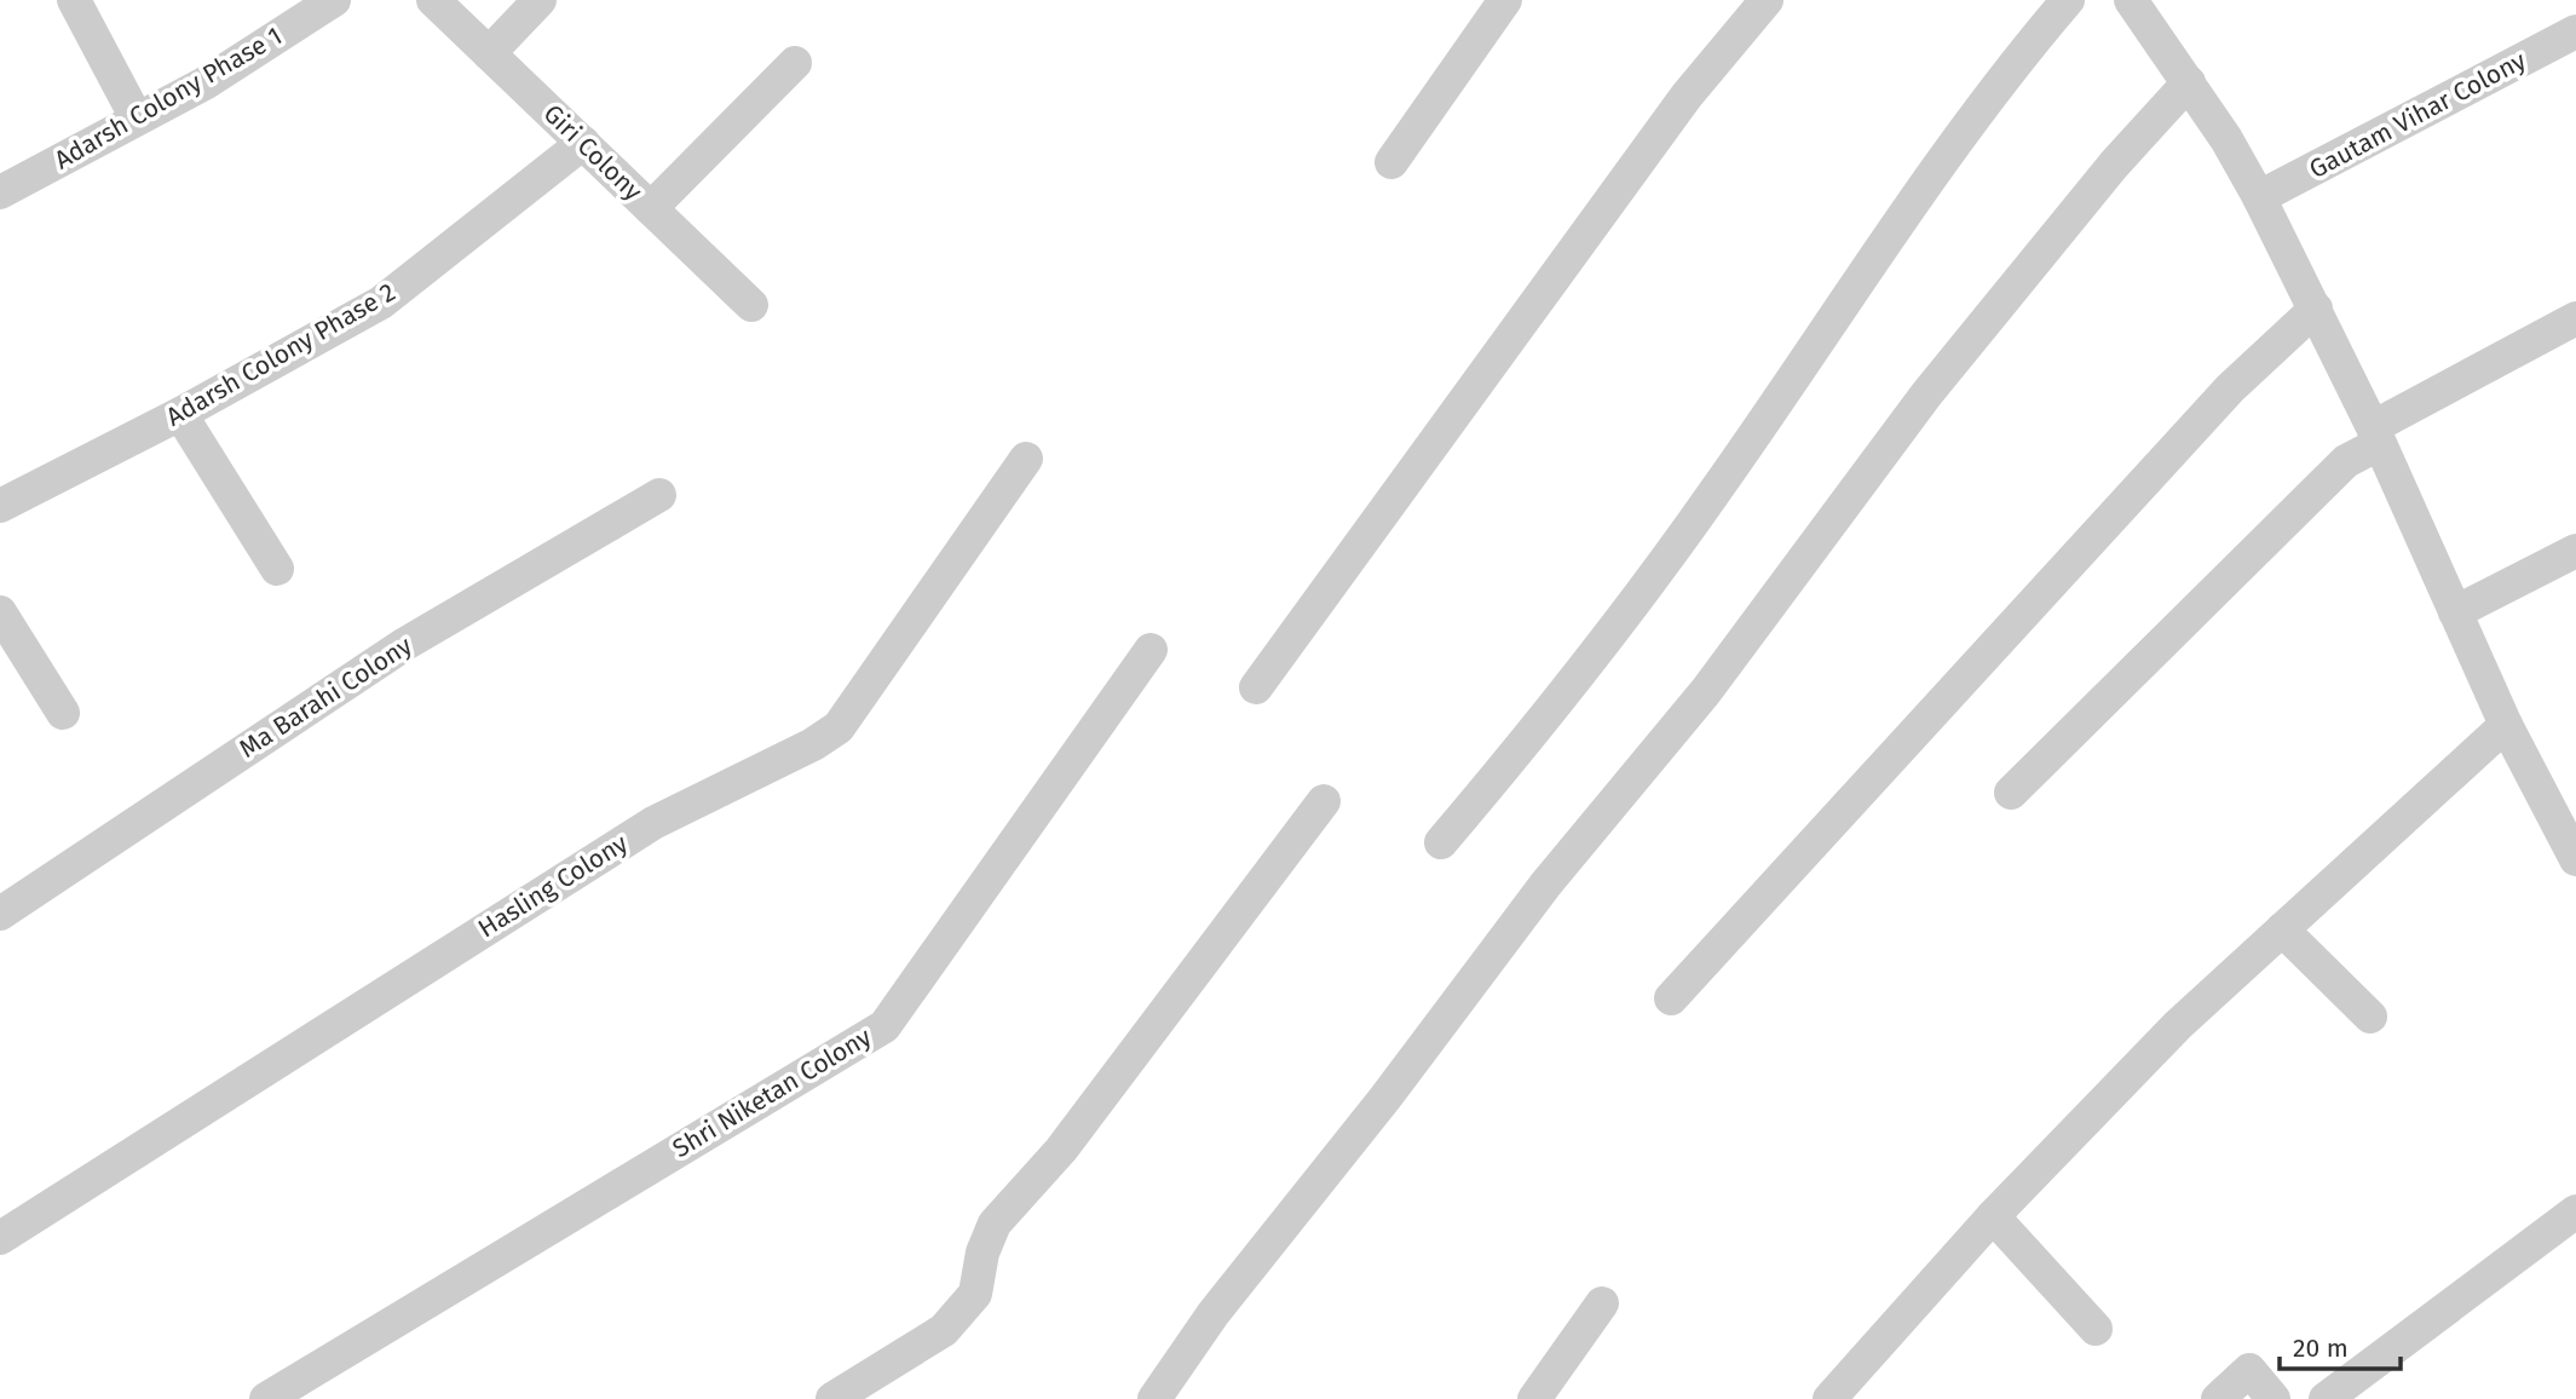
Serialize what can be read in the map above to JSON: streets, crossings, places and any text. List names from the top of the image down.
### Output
{
  "streets": {
    "street": [
      "Adarsh Colony Phase 1",
      "Gautam Vihar Colony",
      "Giri Colony",
      "Adarsh Colony Phase 2",
      "Ma Barahi Colony",
      "Hasling Colony",
      "Shri Niketan Colony"
    ]
  },
  "crossings": [
    ["Giri Colony", "Adarsh Colony Phase 2"]
  ],
  "scale_bar": "20 m"
}
